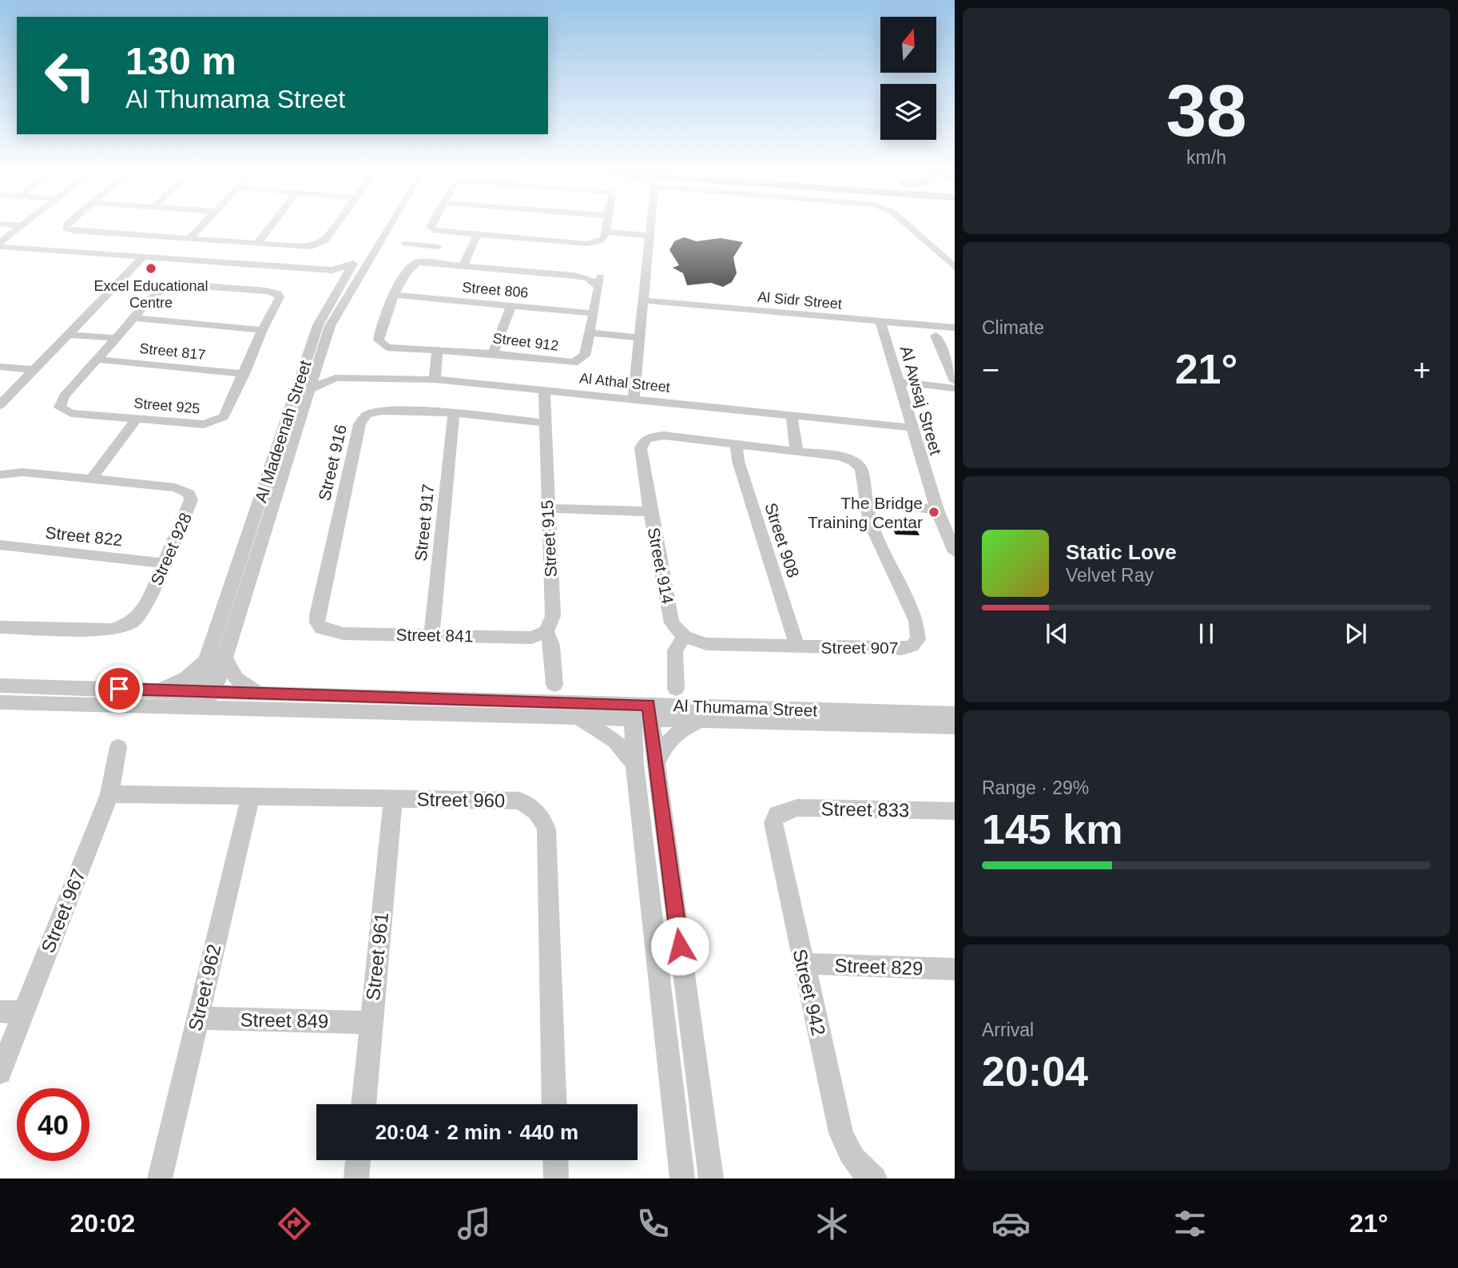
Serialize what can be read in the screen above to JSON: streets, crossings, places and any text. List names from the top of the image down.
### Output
{
  "streets": {
    "street": [
      "Street 806",
      "Al Sidr Street",
      "Street 912",
      "Street 817",
      "Al Athal Street",
      "Al Awsaj Street",
      "Street 925",
      "Al Madeenah Street",
      "Street 916",
      "Street 917",
      "Street 822",
      "Street 915",
      "Street 908",
      "Street 928",
      "Street 914",
      "Street 841",
      "Street 907",
      "Al Thumama Street",
      "Street 960",
      "Street 833",
      "Street 967",
      "Street 961",
      "Street 829",
      "Street 962",
      "Street 942",
      "Street 849"
    ]
  },
  "crossings": [
    ["Street 806", "Street 912"],
    ["Al Sidr Street", "Al Awsaj Street"],
    ["Street 817", "Street 925"],
    ["Al Athal Street", "Al Awsaj Street"],
    ["Al Athal Street", "Al Madeenah Street"],
    ["Al Athal Street", "Street 915"],
    ["Al Madeenah Street", "Al Thumama Street"],
    ["Street 916", "Street 917"],
    ["Street 916", "Street 915"],
    ["Street 916", "Street 841"],
    ["Street 917", "Street 841"],
    ["Street 822", "Street 928"],
    ["Street 915", "Street 841"],
    ["Street 908", "Street 907"],
    ["Street 914", "Street 907"],
    ["Street 960", "Street 967"],
    ["Street 960", "Street 961"],
    ["Street 960", "Street 962"],
    ["Street 833", "Street 942"],
    ["Street 961", "Street 849"],
    ["Street 829", "Street 942"],
    ["Street 962", "Street 849"]
  ],
  "places": ["Excel Educational Centre", "The Bridge Training Centar"],
  "north": "top",
  "page": {
    "tile": [
      ["38", "km/h"],
      "Climate",
      ["Range · 29%", "145 km"],
      ["Arrival", "20:04"]
    ],
    "turn": ["130 m", "Al Thumama Street"],
    "heat": ["−", "21°", "+"],
    "song": ["Static Love", "Velvet Ray"],
    "limit": "40",
    "trip": "20:04 · 2 min · 440 m",
    "tabs": ["20:02", "21°"]
  }
}
